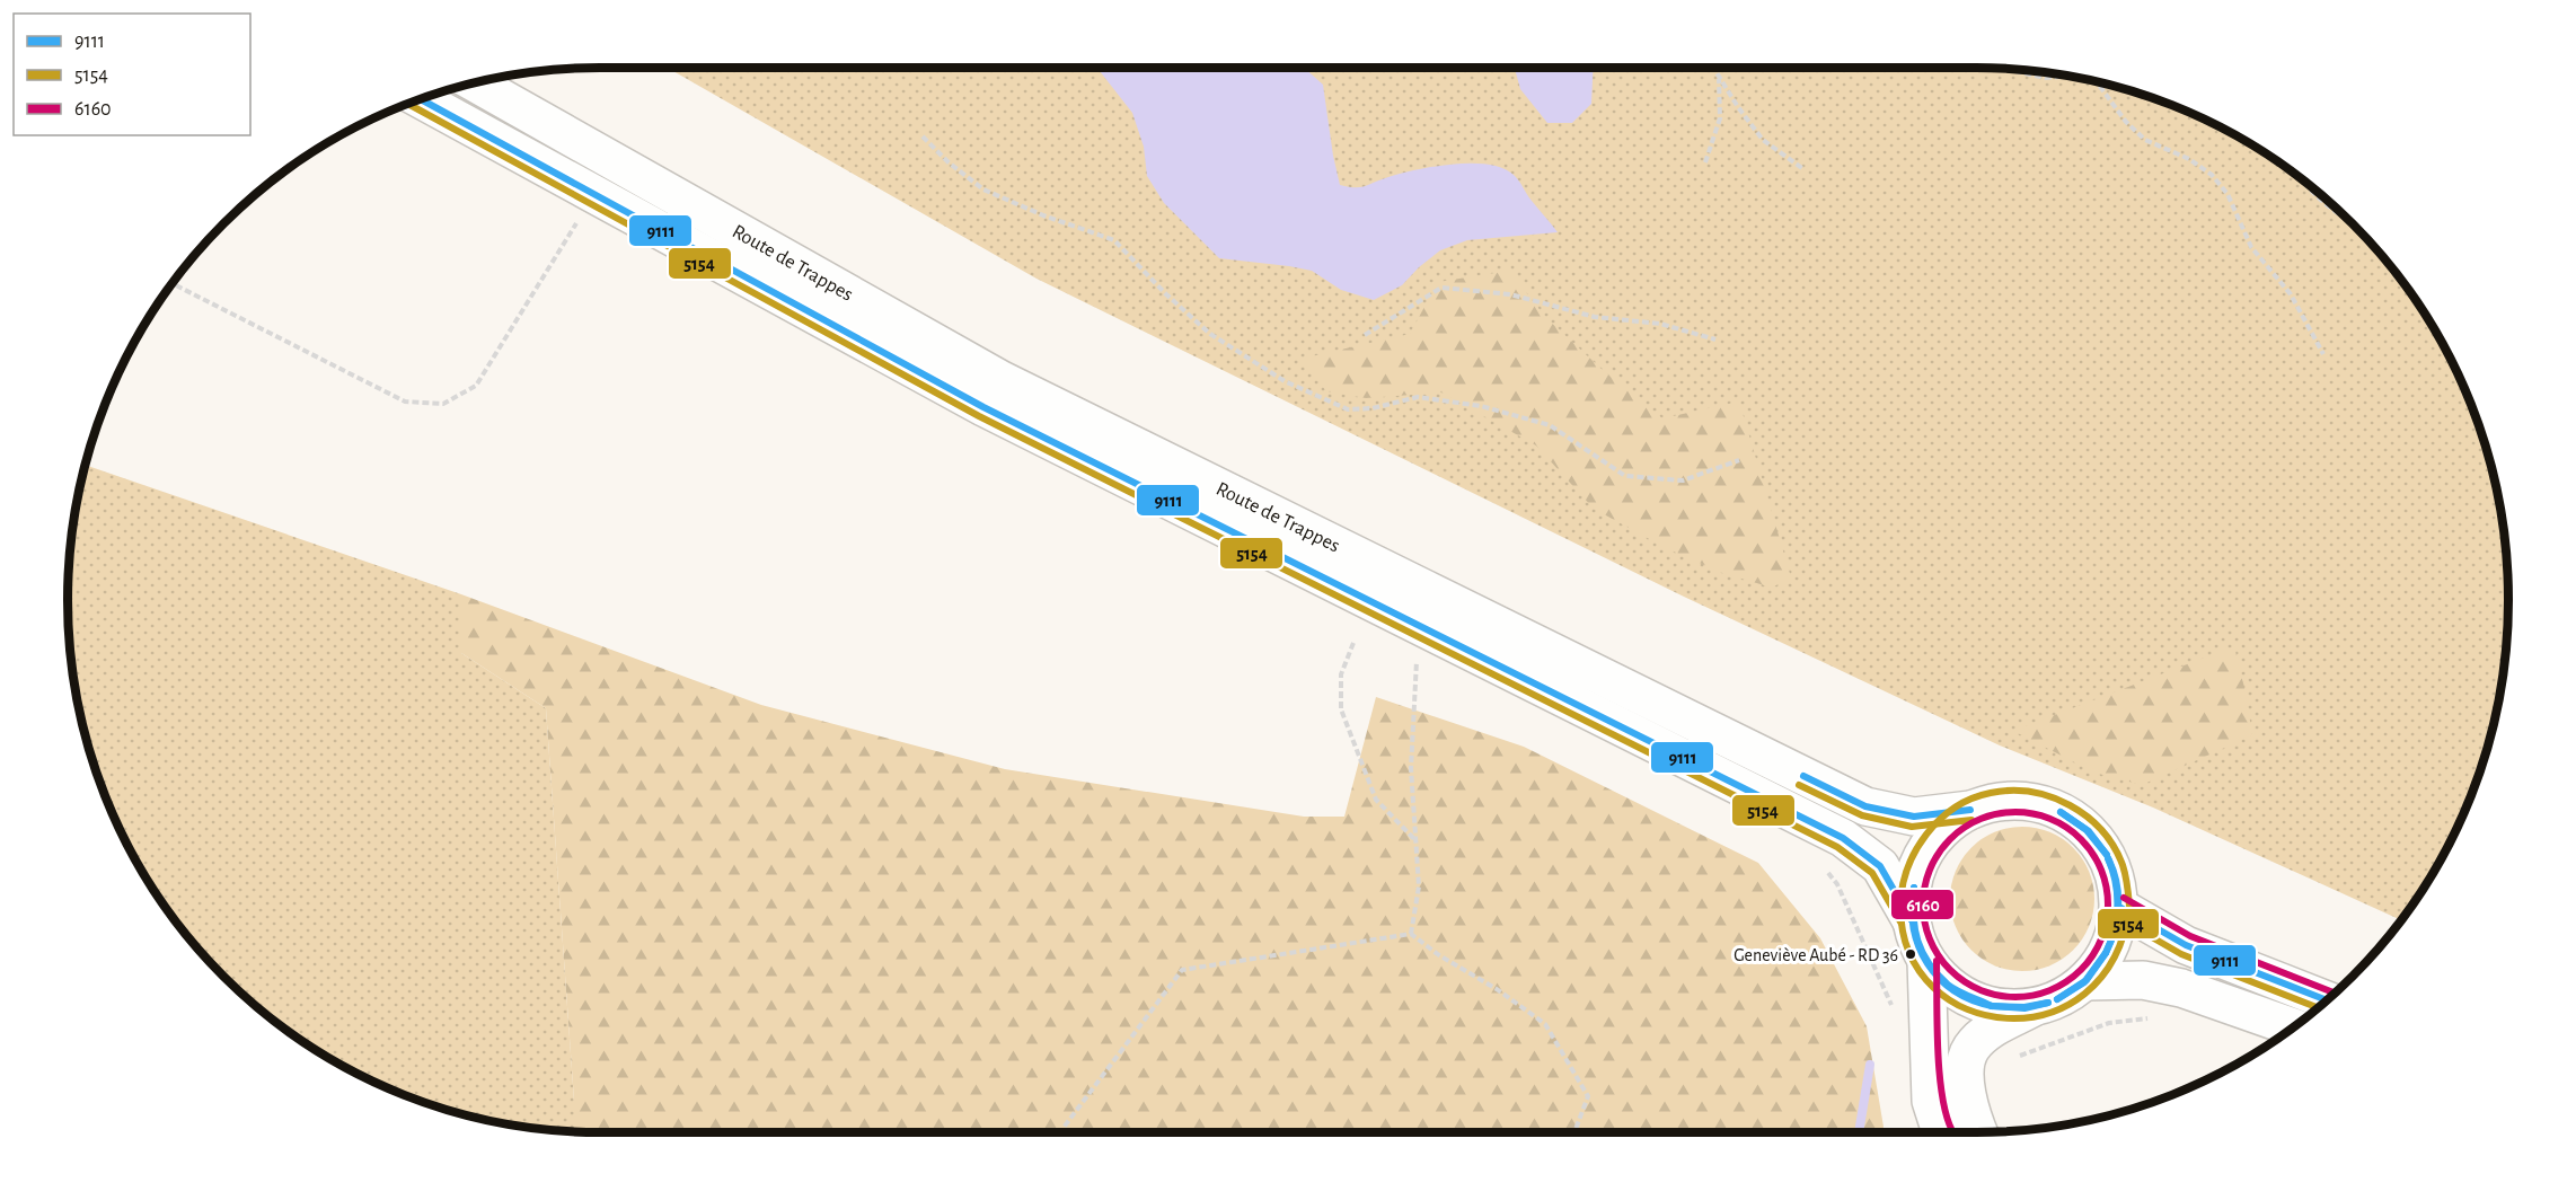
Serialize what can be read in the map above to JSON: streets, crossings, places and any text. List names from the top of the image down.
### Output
{
  "streets": {
    "main road": ["Route de Trappes"]
  },
  "places": ["Geneviève Aubé - RD 36"],
  "lines": ["transit line 9111", "transit line 5154", "transit line 6160"],
  "legend": ["9111", "5154", "6160"]
}
